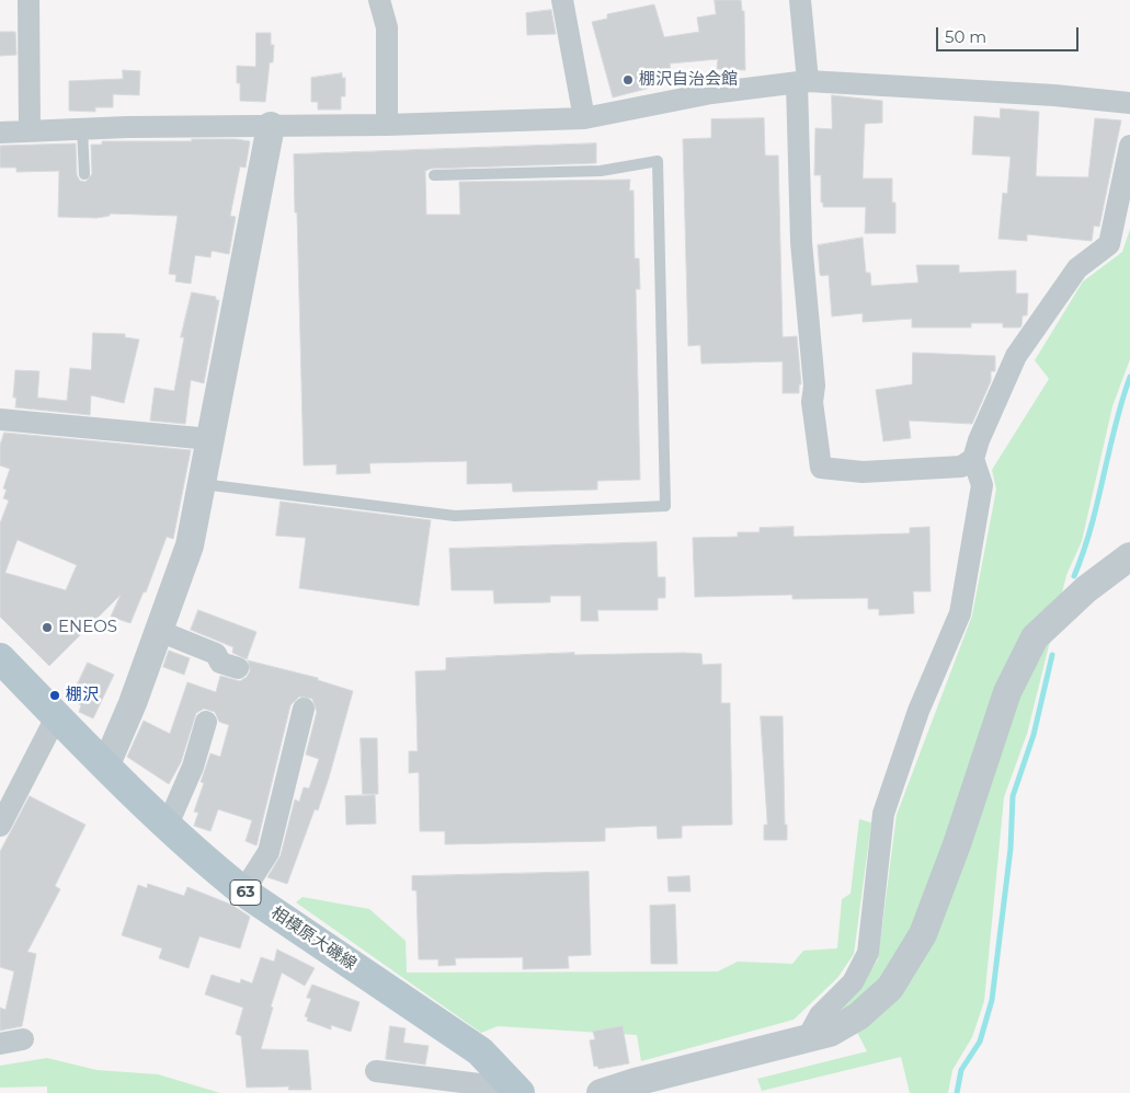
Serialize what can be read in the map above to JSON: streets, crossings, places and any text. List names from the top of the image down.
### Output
{
  "streets": {
    "main road": ["63", "相模原大磯線"]
  },
  "places": ["棚沢自治会館", "ENEOS", "棚沢"],
  "scale_bar": "50 m"
}
